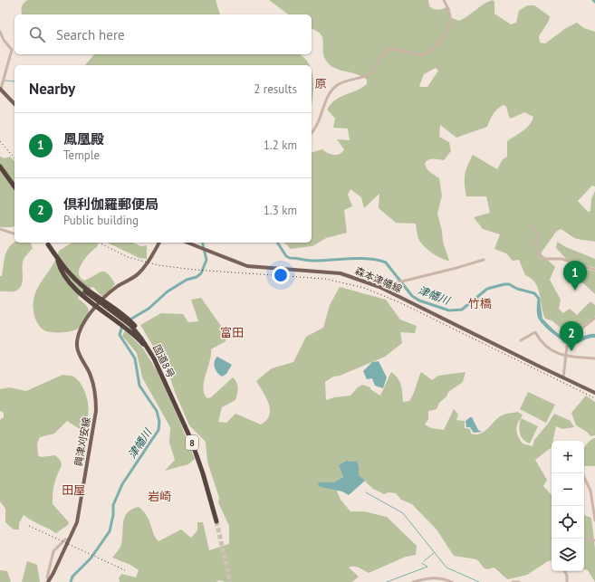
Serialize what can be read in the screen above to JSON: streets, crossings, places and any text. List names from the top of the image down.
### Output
{
  "streets": {
    "highway": ["国道8号", "8"],
    "main road": ["森本津幡線", "興津刈安線"]
  },
  "crossings": [
    ["国道8号", "8"],
    ["興津刈安線", "8"]
  ],
  "districts": [
    "原",
    "竹橋",
    "富田",
    "田屋",
    "岩崎"
  ],
  "water": ["津幡川"],
  "page": {
    "search": "Search here",
    "heading": ["Nearby", "2 results"],
    "list": [
      {
        "mark": "1",
        "name": "鳳凰殿",
        "note": "Temple",
        "value": "1.2 km"
      },
      {
        "mark": "2",
        "name": "倶利伽羅郵便局",
        "note": "Public building",
        "value": "1.3 km"
      }
    ],
    "pins": ["1", "2"],
    "map_buttons": ["+", "−"]
  }
}
